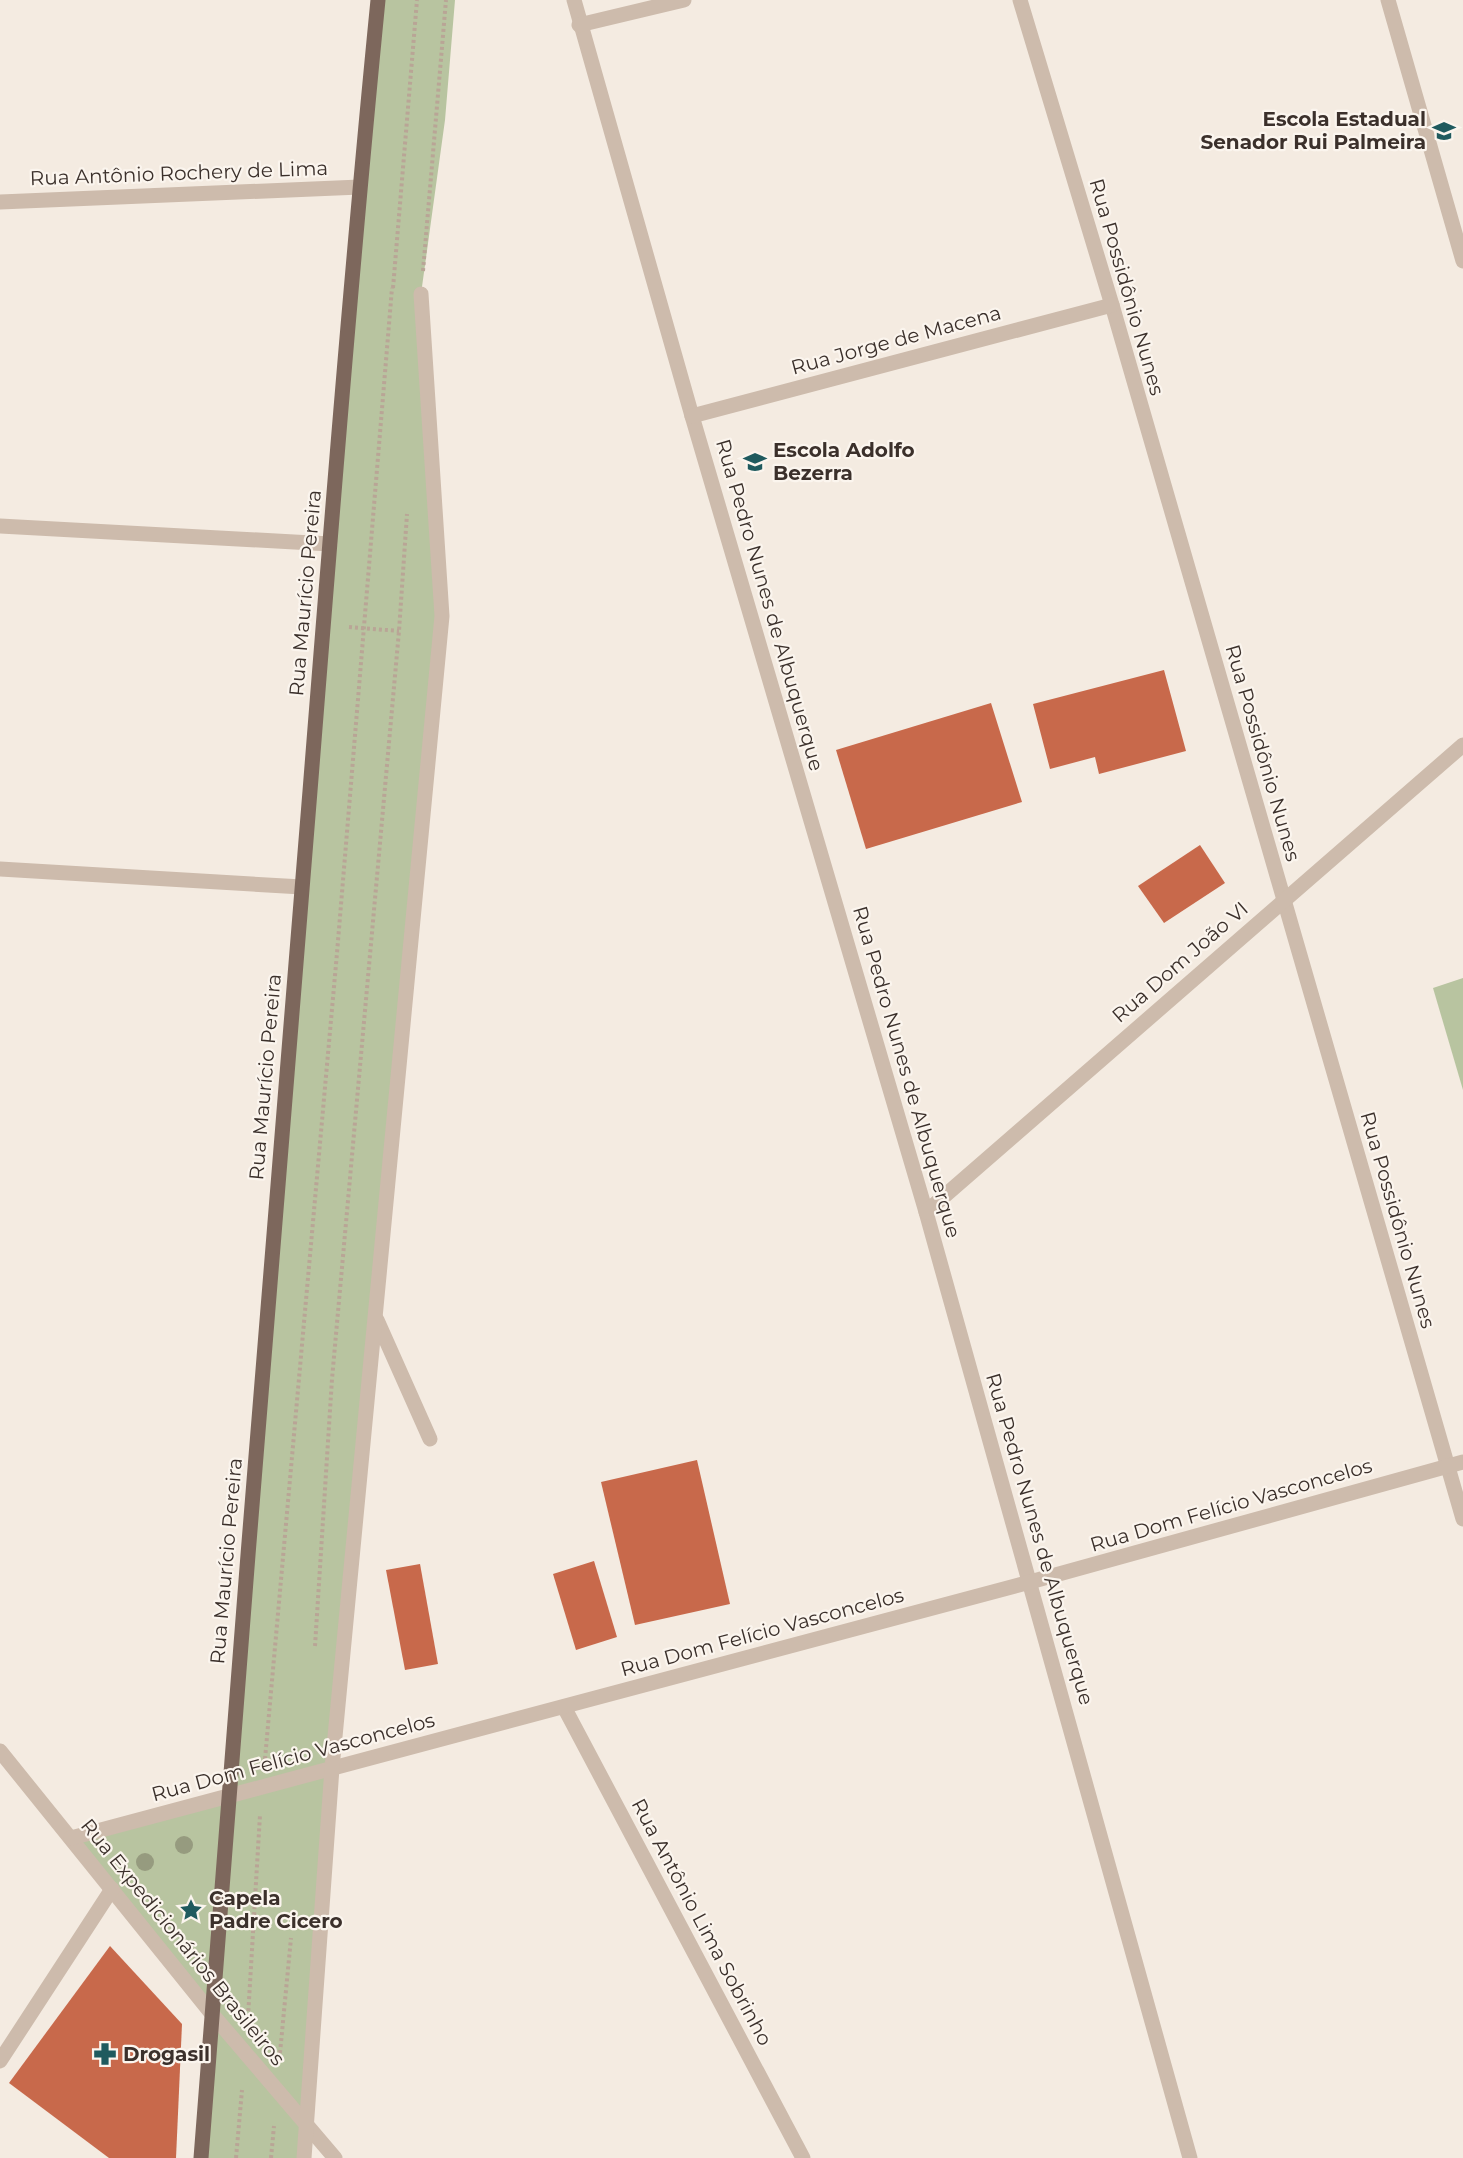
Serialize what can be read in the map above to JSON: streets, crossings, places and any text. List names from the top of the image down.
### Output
{
  "streets": {
    "main road": ["Rua Maurício Pereira"],
    "street": [
      "Rua Antônio Rochery de Lima",
      "Rua Possidônio Nunes",
      "Rua Jorge de Macena",
      "Rua Pedro Nunes de Albuquerque",
      "Rua Dom João VI",
      "Rua Dom Felício Vasconcelos",
      "Rua Antônio Lima Sobrinho",
      "Rua Expedicionários Brasileiros"
    ]
  },
  "crossings": [
    ["Rua Antônio Rochery de Lima", "Rua Maurício Pereira"],
    ["Rua Possidônio Nunes", "Rua Jorge de Macena"],
    ["Rua Possidônio Nunes", "Rua Dom João VI"],
    ["Rua Possidônio Nunes", "Rua Dom Felício Vasconcelos"],
    ["Rua Jorge de Macena", "Rua Pedro Nunes de Albuquerque"],
    ["Rua Maurício Pereira", "Rua Dom Felício Vasconcelos"],
    ["Rua Maurício Pereira", "Rua Expedicionários Brasileiros"],
    ["Rua Pedro Nunes de Albuquerque", "Rua Dom João VI"],
    ["Rua Pedro Nunes de Albuquerque", "Rua Dom Felício Vasconcelos"],
    ["Rua Dom Felício Vasconcelos", "Rua Antônio Lima Sobrinho"],
    ["Rua Dom Felício Vasconcelos", "Rua Expedicionários Brasileiros"]
  ],
  "places": {
    "school or university": ["Escola Estadual Senador Rui Palmeira", "Escola Adolfo Bezerra"],
    "place": ["Capela Padre Cicero"],
    "pharmacy": ["Drogasil"]
  }
}
